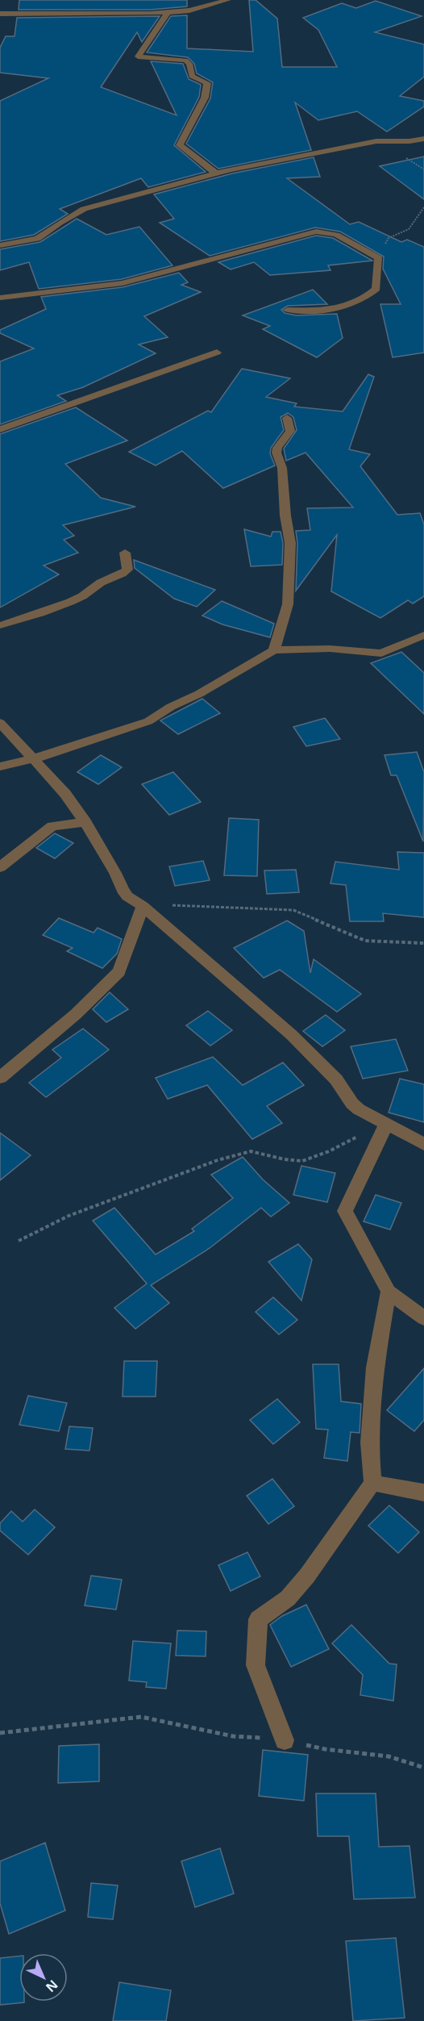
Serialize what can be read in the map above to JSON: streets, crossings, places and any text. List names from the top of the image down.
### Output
{
  "north": "bottom right"
}
